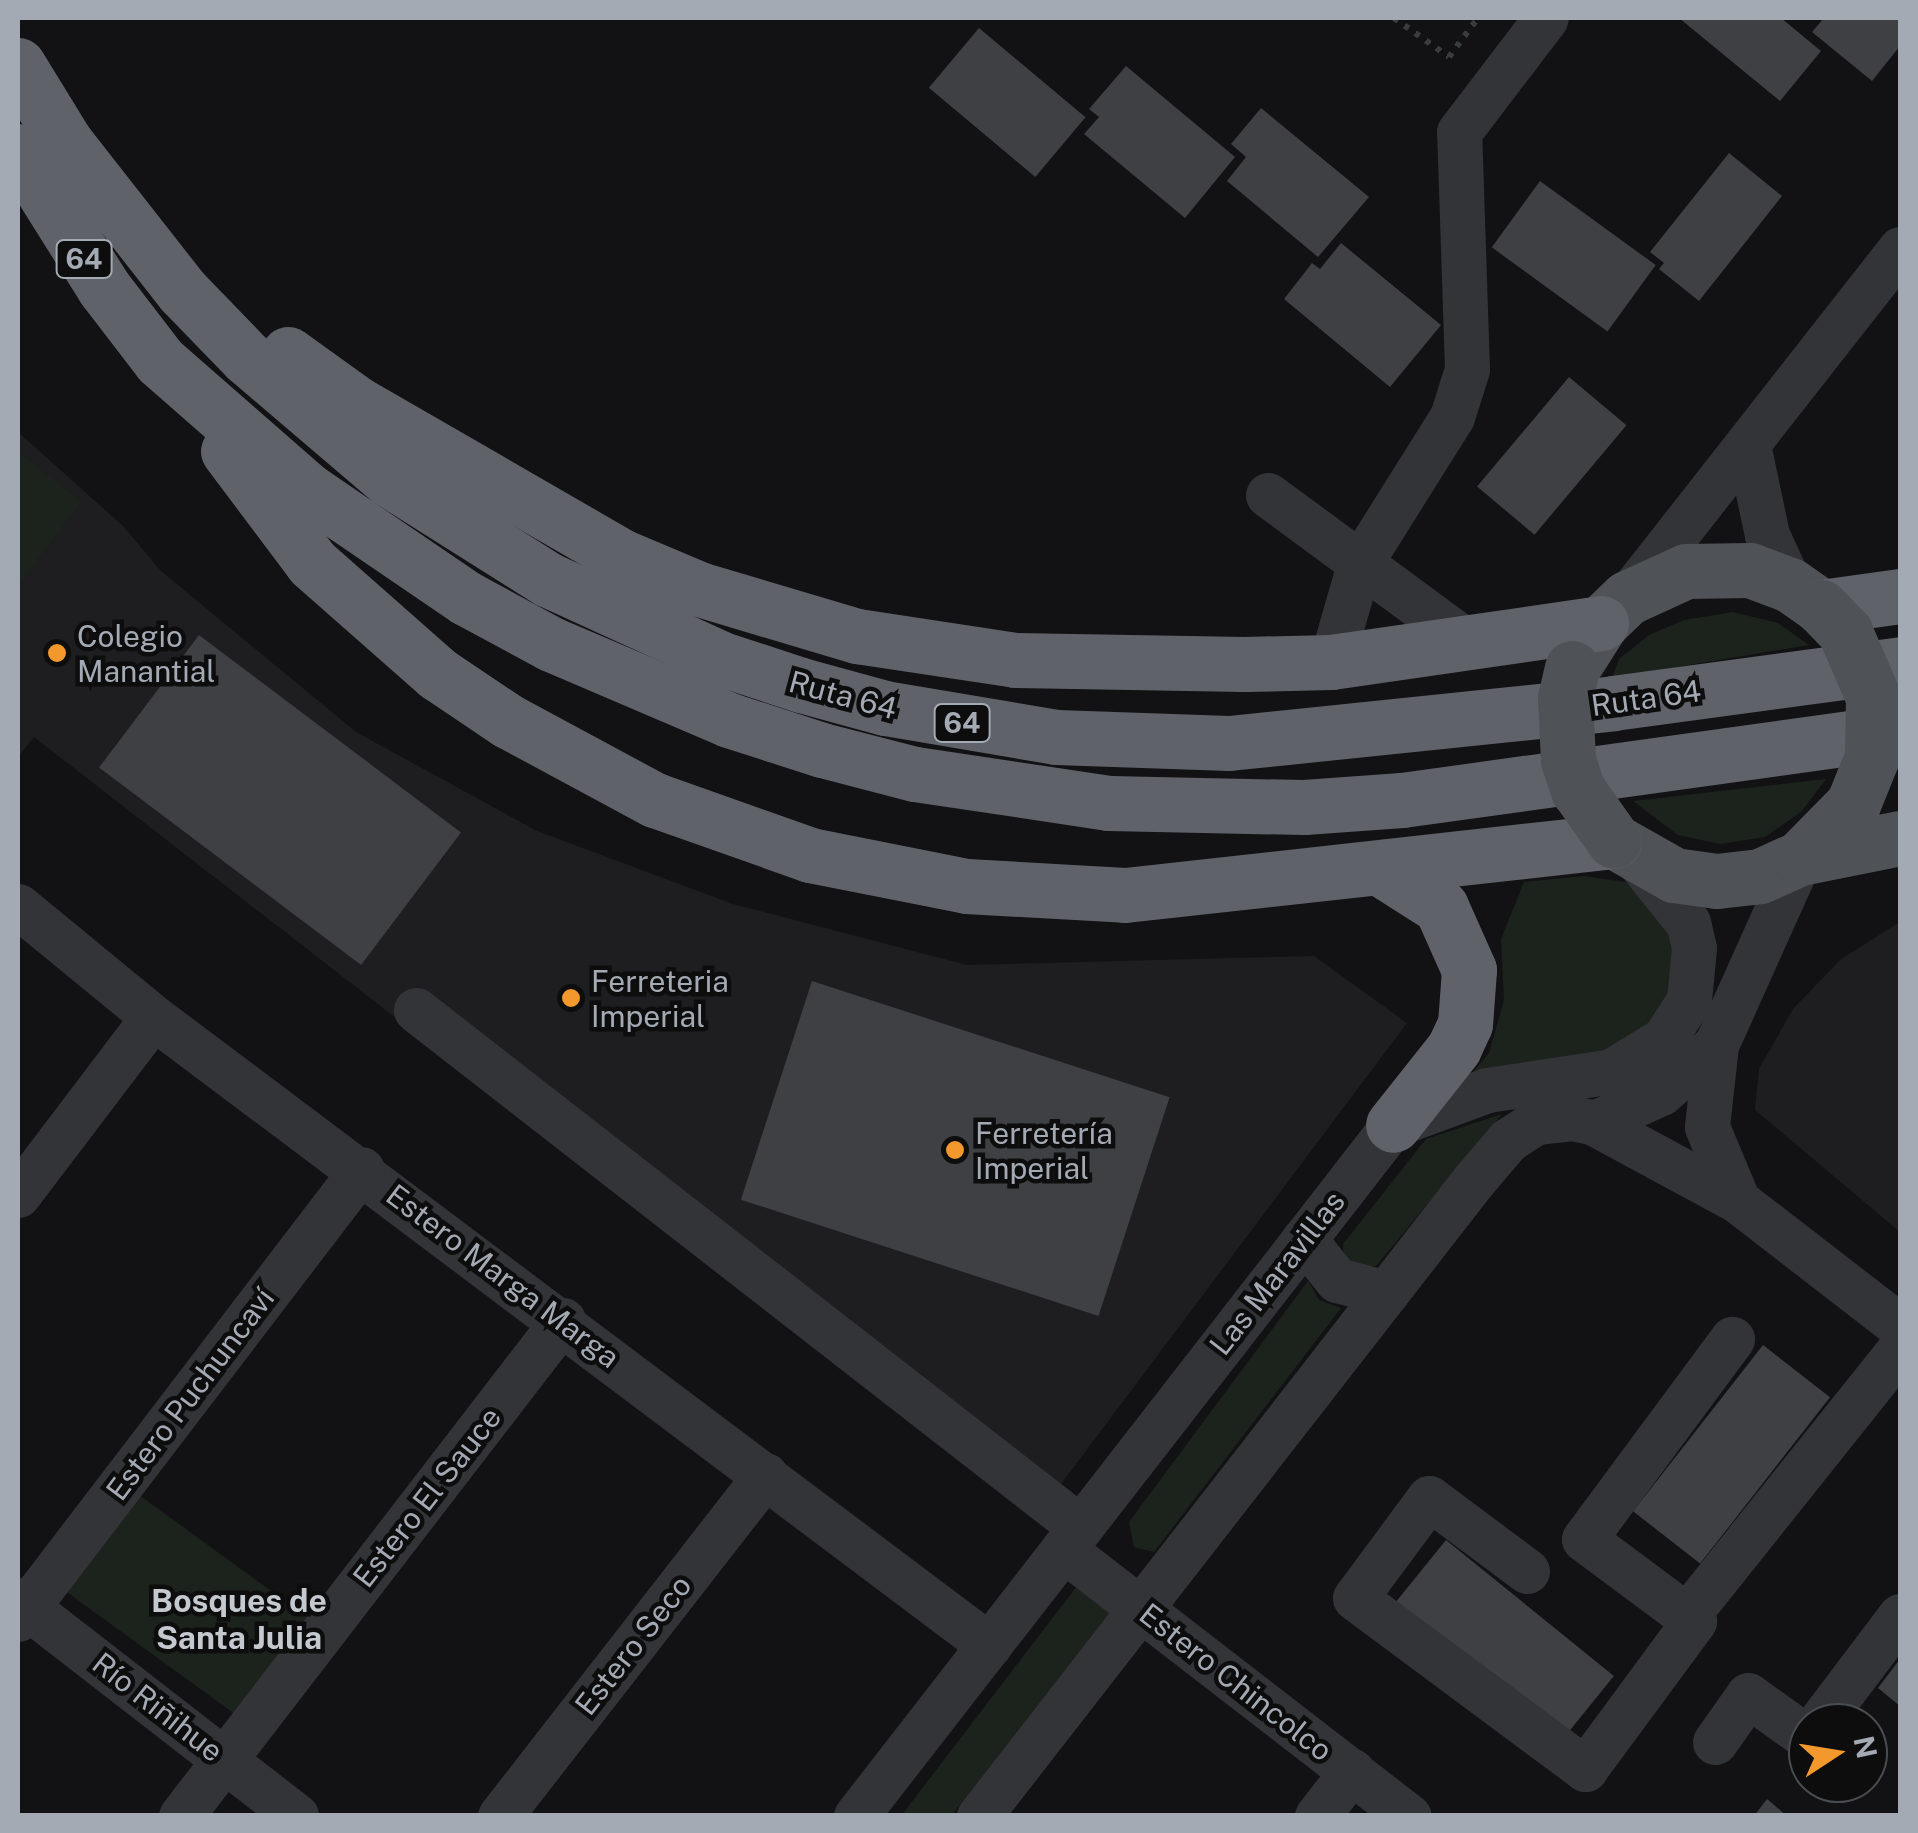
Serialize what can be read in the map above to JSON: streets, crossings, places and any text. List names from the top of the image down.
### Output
{
  "streets": {
    "highway": ["64", "Ruta 64"],
    "street": [
      "Las Maravillas",
      "Estero Marga Marga",
      "Estero Puchuncaví",
      "Estero El Sauce",
      "Estero Seco",
      "Estero Chincolco",
      "Río Riñihue"
    ]
  },
  "crossings": [
    ["Las Maravillas", "Estero Marga Marga"],
    ["Las Maravillas", "Estero Chincolco"],
    ["Estero Marga Marga", "Estero Puchuncaví"],
    ["Estero Marga Marga", "Estero El Sauce"],
    ["Estero Marga Marga", "Estero Seco"],
    ["Estero Puchuncaví", "Río Riñihue"],
    ["Estero El Sauce", "Río Riñihue"]
  ],
  "districts": ["Bosques de Santa Julia"],
  "places": ["Colegio Manantial", "Ferreteria Imperial", "Ferretería Imperial"],
  "north": "right"
}
